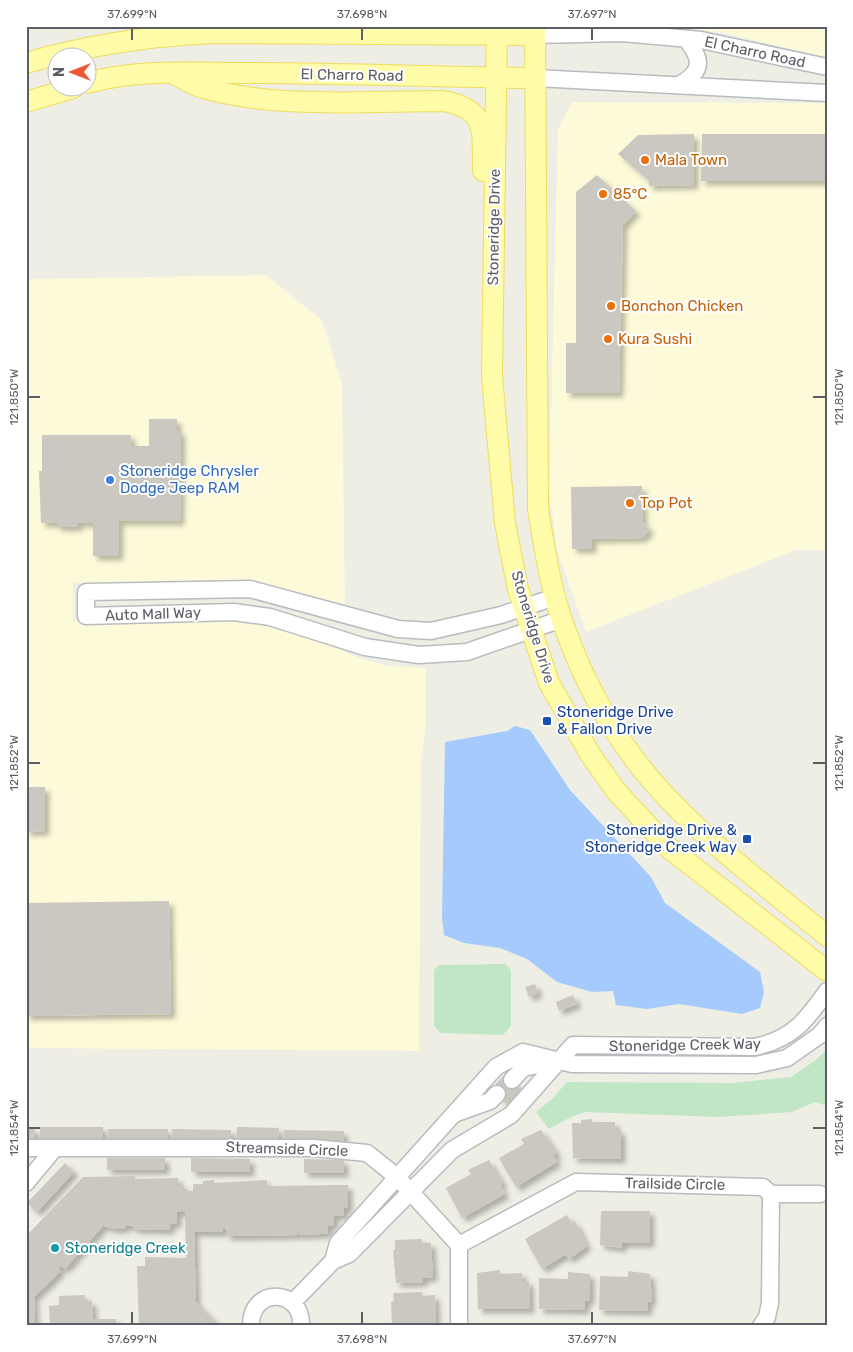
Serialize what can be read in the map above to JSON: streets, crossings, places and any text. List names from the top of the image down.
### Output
{
  "streets": {
    "main road": ["El Charro Road", "Stoneridge Drive"],
    "street": [
      "Auto Mall Way",
      "Stoneridge Creek Way",
      "Streamside Circle",
      "Trailside Circle"
    ]
  },
  "crossings": [
    ["El Charro Road", "Stoneridge Drive"],
    ["Stoneridge Drive", "Auto Mall Way"],
    ["Stoneridge Creek Way", "Streamside Circle"],
    ["Streamside Circle", "Trailside Circle"]
  ],
  "places": {
    "other": [
      "Mala Town",
      "85°C",
      "Bonchon Chicken",
      "Kura Sushi",
      "Stoneridge Chrysler Dodge Jeep RAM",
      "Top Pot",
      "Stoneridge Creek"
    ],
    "transit": ["Stoneridge Drive & Fallon Drive", "Stoneridge Drive & Stoneridge Creek Way"]
  },
  "north": "left",
  "coordinates": [
    "37.699°N",
    "37.698°N",
    "37.697°N",
    "121.850°W",
    "121.852°W",
    "121.854°W"
  ]
}
